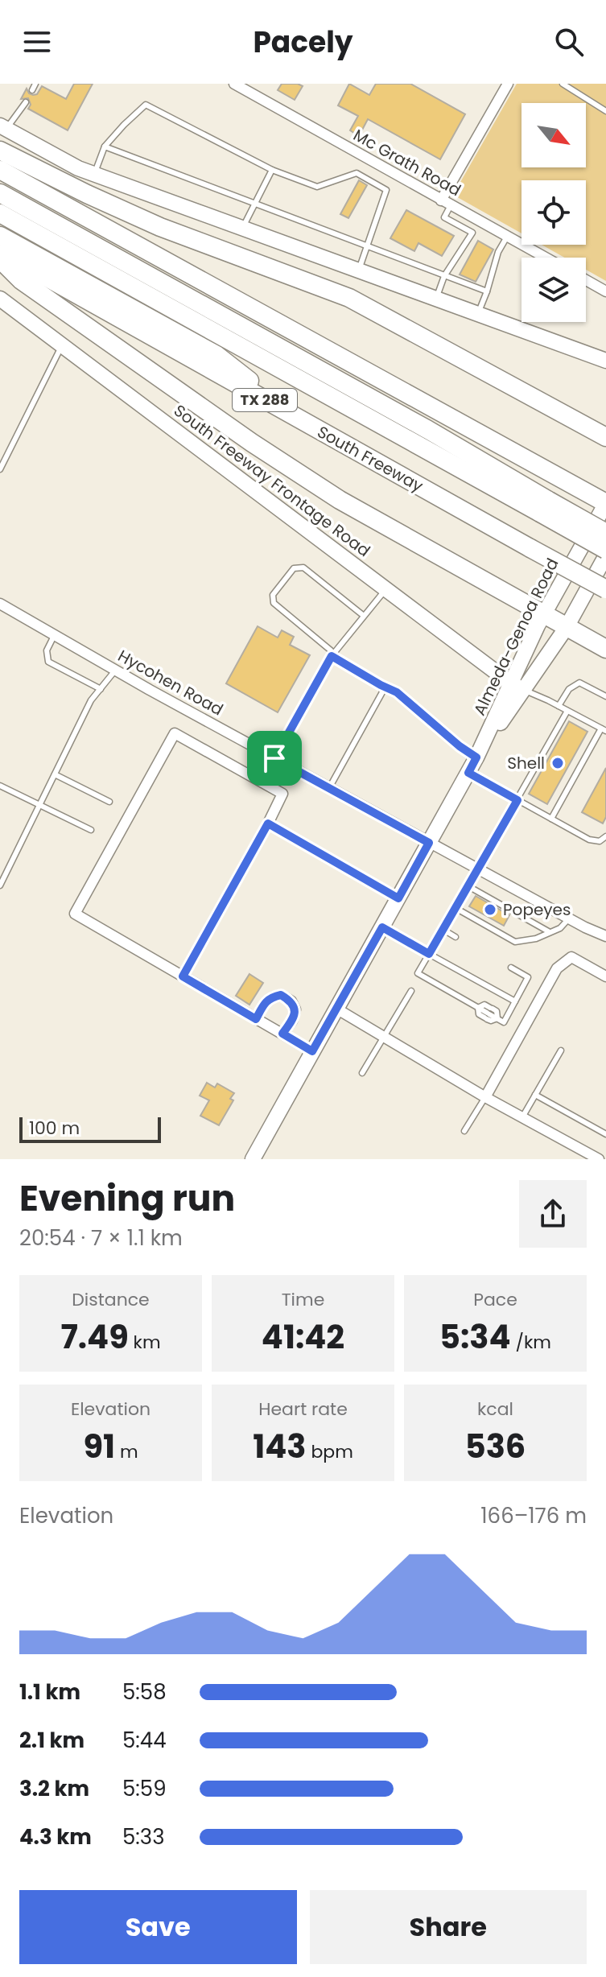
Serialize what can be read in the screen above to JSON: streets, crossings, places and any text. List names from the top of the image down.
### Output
{
  "streets": {
    "highway": ["TX 288", "South Freeway"],
    "main road": ["South Freeway Frontage Road", "Almeda-Genoa Road"],
    "street": ["Mc Grath Road", "Hycohen Road"]
  },
  "crossings": [
    ["South Freeway Frontage Road", "Almeda-Genoa Road"],
    ["Almeda-Genoa Road", "Hycohen Road"]
  ],
  "places": ["Shell", "Popeyes"],
  "scale_bar": "100 m",
  "north": "bottom right",
  "page": {
    "header": "Pacely",
    "scale": "100 m",
    "heading": ["Evening run", "20:54 · 7 × 1.1 km"],
    "stats": [
      ["Distance", "7.49 km"],
      ["Time", "41:42"],
      ["Pace", "5:34 /km"],
      ["Elevation", "91 m"],
      ["Heart rate", "143 bpm"],
      ["kcal", "536"]
    ],
    "chart": ["Elevation", "166–176 m"],
    "list": [
      {
        "name": "1.1 km",
        "note": "5:58"
      },
      {
        "name": "2.1 km",
        "note": "5:44"
      },
      {
        "name": "3.2 km",
        "note": "5:59"
      },
      {
        "name": "4.3 km",
        "note": "5:33"
      }
    ],
    "buttons": ["Save", "Share"]
  }
}
